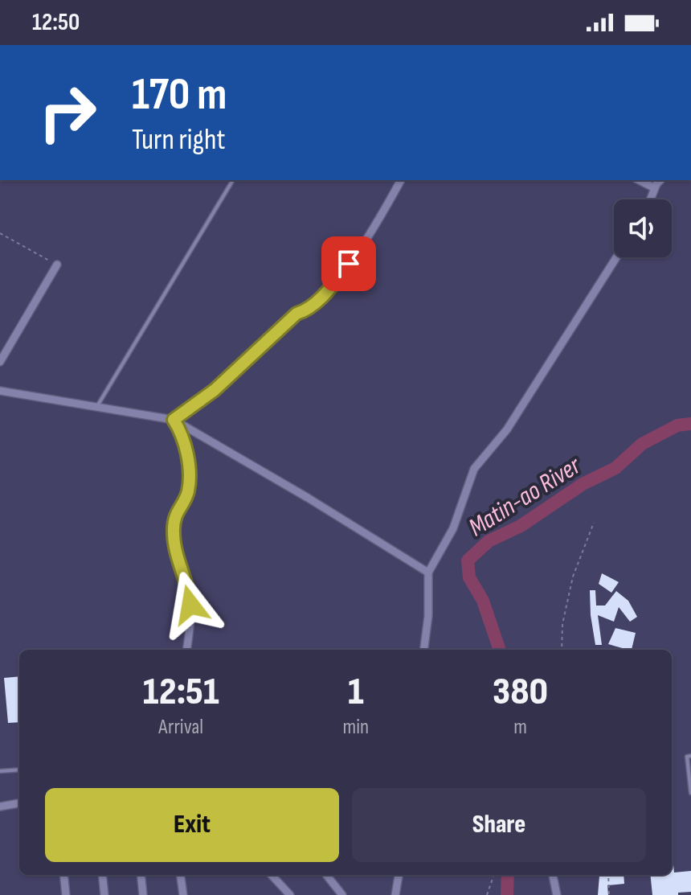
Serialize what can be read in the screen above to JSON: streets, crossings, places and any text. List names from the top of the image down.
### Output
{
  "water": ["Matin-ao River"],
  "page": {
    "status": "12:50",
    "turn": ["170 m", "Turn right"],
    "eta": [
      "12:51",
      "Arrival",
      "1",
      "min",
      "380",
      "m"
    ],
    "buttons": ["Exit", "Share"]
  }
}
